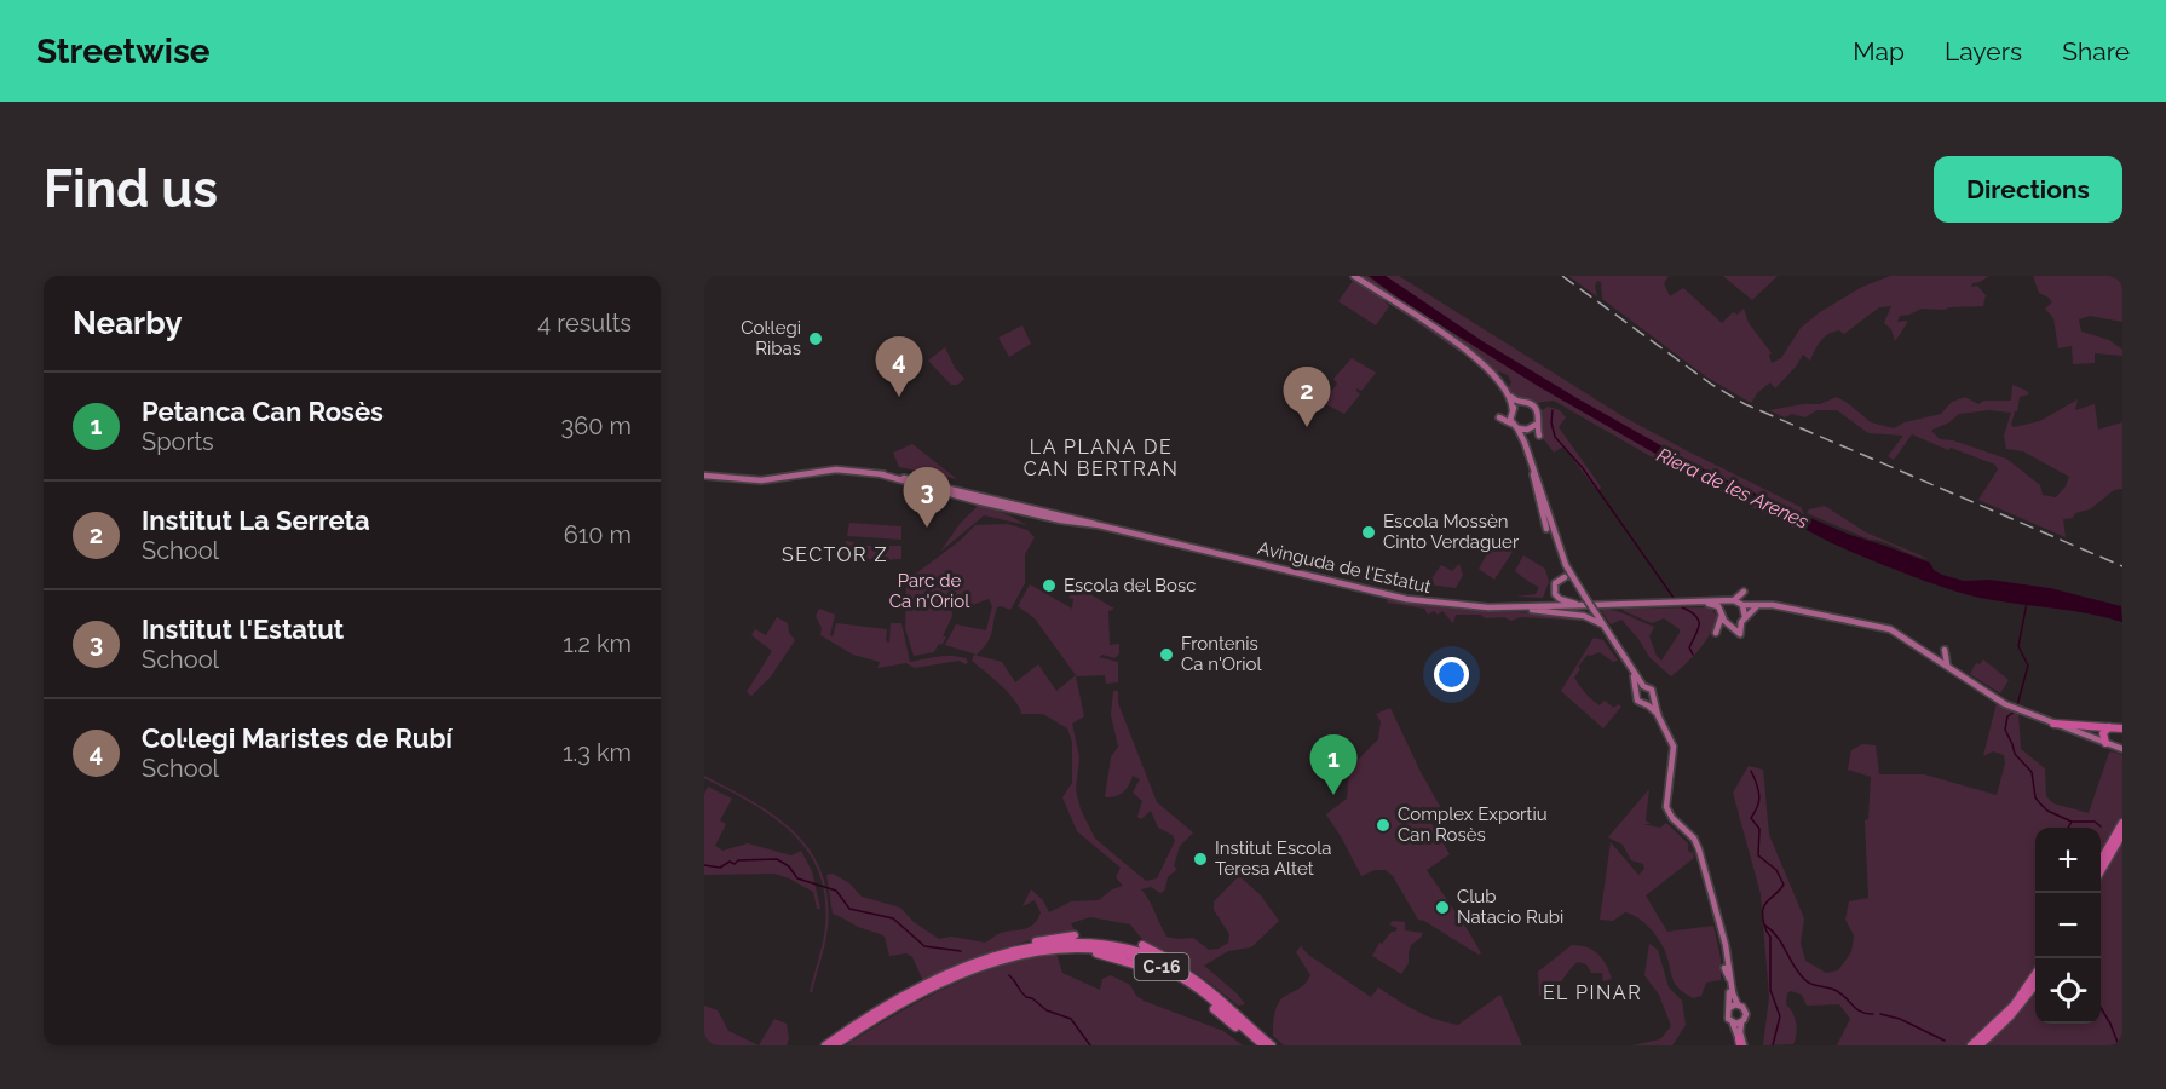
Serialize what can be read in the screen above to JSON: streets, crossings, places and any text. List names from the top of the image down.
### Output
{
  "streets": {
    "highway": ["C-16"],
    "main road": ["Avinguda de l'Estatut"]
  },
  "districts": ["LA PLANA DE CAN BERTRAN", "SECTOR Z", "EL PINAR"],
  "water": ["Riera de les Arenes"],
  "parks": ["Parc de Ca n'Oriol"],
  "places": [
    "Col·legi Ribas",
    "Escola Mossèn Cinto Verdaguer",
    "Escola del Bosc",
    "Frontenis Ca n'Oriol",
    "Complex Exportiu Can Rosès",
    "Institut Escola Teresa Altet",
    "Club Natacio Rubi"
  ],
  "page": {
    "header": "Streetwise",
    "nav": ["Map", "Layers", "Share"],
    "buttons": "Directions",
    "title": "Find us",
    "heading": ["Nearby", "4 results"],
    "pins": [
      "4",
      "2",
      "3",
      "1"
    ],
    "list": [
      {
        "mark": "1",
        "name": "Petanca Can Rosès",
        "note": "Sports",
        "value": "360 m"
      },
      {
        "mark": "2",
        "name": "Institut La Serreta",
        "note": "School",
        "value": "610 m"
      },
      {
        "mark": "3",
        "name": "Institut l'Estatut",
        "note": "School",
        "value": "1.2 km"
      },
      {
        "mark": "4",
        "name": "Col·legi Maristes de Rubí",
        "note": "School",
        "value": "1.3 km"
      }
    ],
    "map_buttons": ["+", "−"]
  }
}
